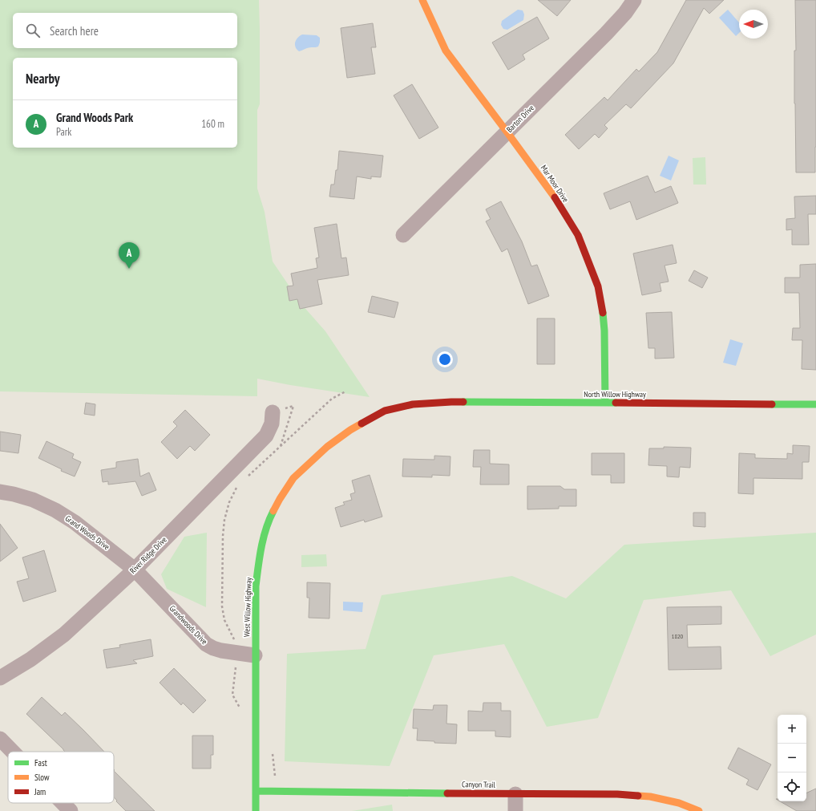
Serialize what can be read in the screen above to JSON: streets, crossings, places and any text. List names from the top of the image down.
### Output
{
  "streets": {
    "street": [
      "Barton Drive",
      "Mar Moor Drive",
      "North Willow Highway",
      "Grand Woods Drive",
      "River Ridge Drive",
      "West Willow Highway",
      "Grandwoods Drive",
      "Canyon Trail"
    ]
  },
  "crossings": [
    ["Barton Drive", "Mar Moor Drive"],
    ["Mar Moor Drive", "North Willow Highway"],
    ["North Willow Highway", "West Willow Highway"],
    ["Grand Woods Drive", "River Ridge Drive"],
    ["Grand Woods Drive", "Grandwoods Drive"],
    ["River Ridge Drive", "Grandwoods Drive"],
    ["West Willow Highway", "Grandwoods Drive"],
    ["West Willow Highway", "Canyon Trail"]
  ],
  "house_numbers": ["1820"],
  "legend": ["Fast", "Slow", "Jam"],
  "north": "left",
  "page": {
    "search": "Search here",
    "heading": "Nearby",
    "list": [
      {
        "mark": "A",
        "name": "Grand Woods Park",
        "note": "Park",
        "value": "160 m"
      }
    ],
    "pins": "A",
    "map_buttons": ["+", "−"]
  }
}
